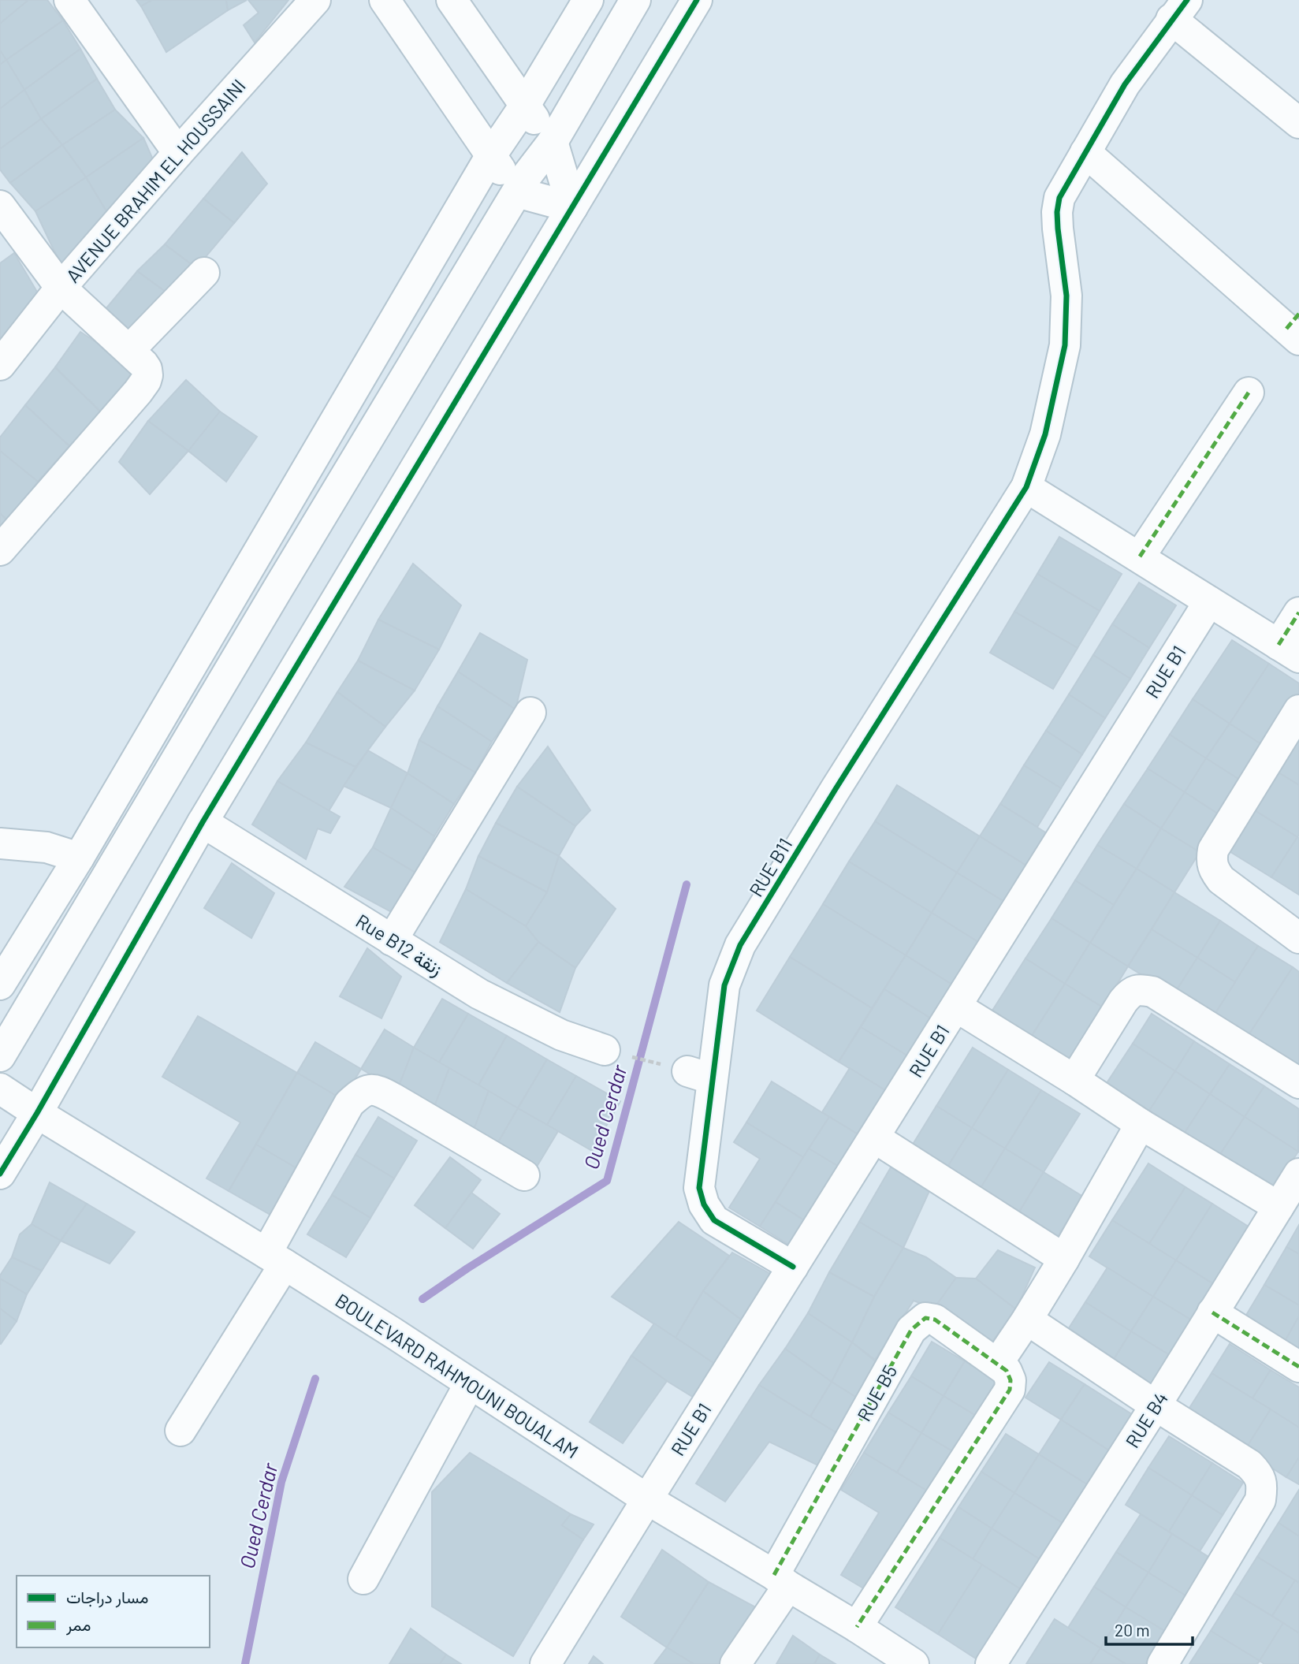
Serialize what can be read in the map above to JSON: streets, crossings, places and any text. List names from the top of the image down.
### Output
{
  "streets": {
    "street": [
      "AVENUE BRAHIM EL HOUSSAINI",
      "RUE B1",
      "RUE B11",
      "Rue B12 زنقة",
      "BOULEVARD RAHMOUNI BOUALAM",
      "RUE B5",
      "RUE B4"
    ]
  },
  "crossings": [
    ["RUE B1", "RUE B11"],
    ["RUE B1", "BOULEVARD RAHMOUNI BOUALAM"],
    ["BOULEVARD RAHMOUNI BOUALAM", "RUE B5"]
  ],
  "water": ["Oued Cerdar"],
  "legend": ["مسار دراجات", "ممر"],
  "scale_bar": "20 m"
}
